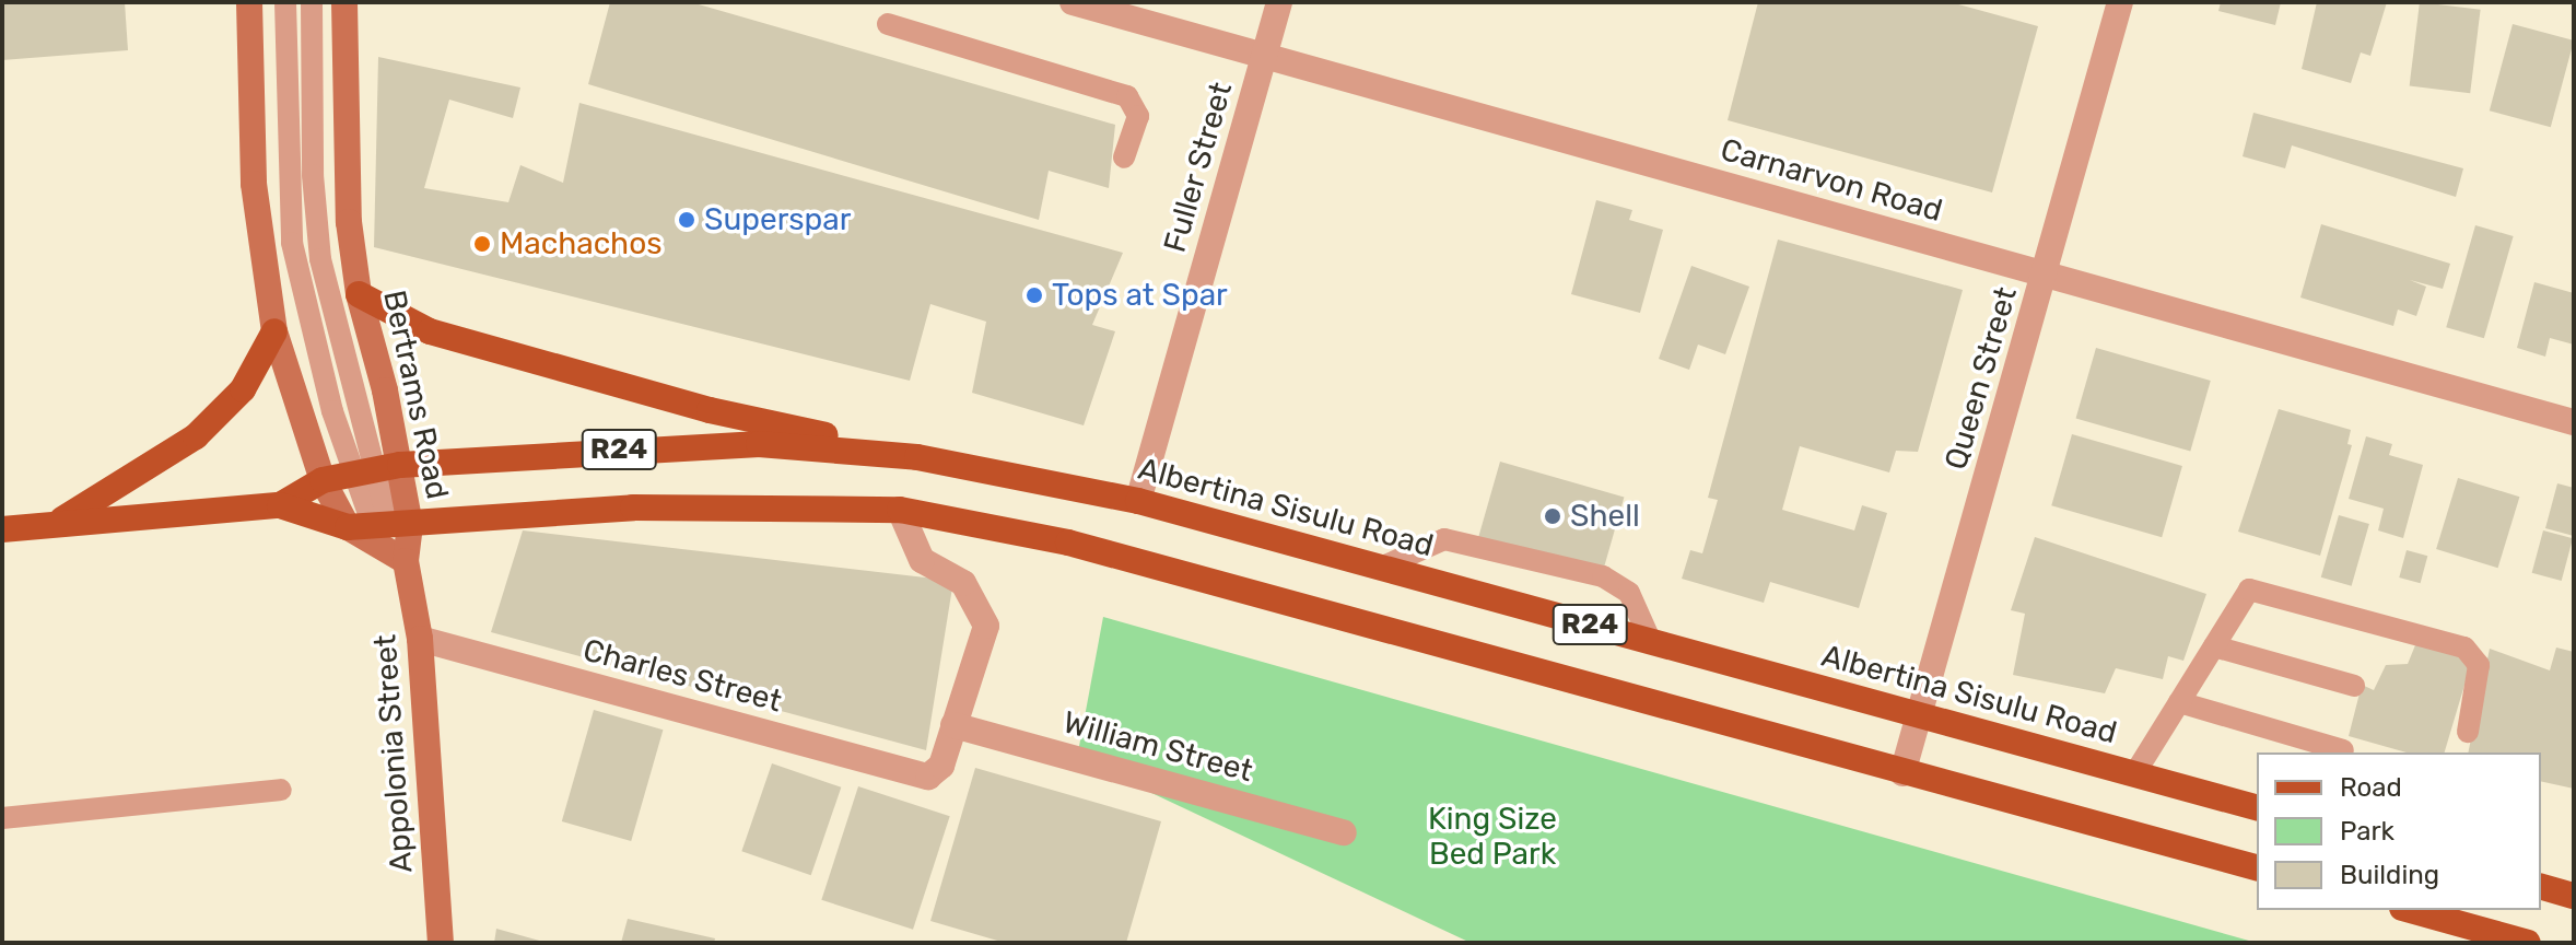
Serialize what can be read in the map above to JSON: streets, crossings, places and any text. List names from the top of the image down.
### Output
{
  "streets": {
    "main road": [
      "Bertrams Road",
      "R24",
      "Albertina Sisulu Road",
      "Appolonia Street"
    ],
    "street": [
      "Fuller Street",
      "Carnarvon Road",
      "Queen Street",
      "Charles Street",
      "William Street"
    ]
  },
  "crossings": [
    ["Fuller Street", "Carnarvon Road"],
    ["Fuller Street", "Albertina Sisulu Road"],
    ["Carnarvon Road", "Queen Street"],
    ["Queen Street", "Albertina Sisulu Road"],
    ["Bertrams Road", "Albertina Sisulu Road"],
    ["Bertrams Road", "Appolonia Street"],
    ["Charles Street", "William Street"],
    ["Charles Street", "Appolonia Street"]
  ],
  "parks": ["King Size Bed Park"],
  "places": [
    "Superspar",
    "Machachos",
    "Tops at Spar",
    "Shell"
  ],
  "legend": ["Road", "Park", "Building"]
}
